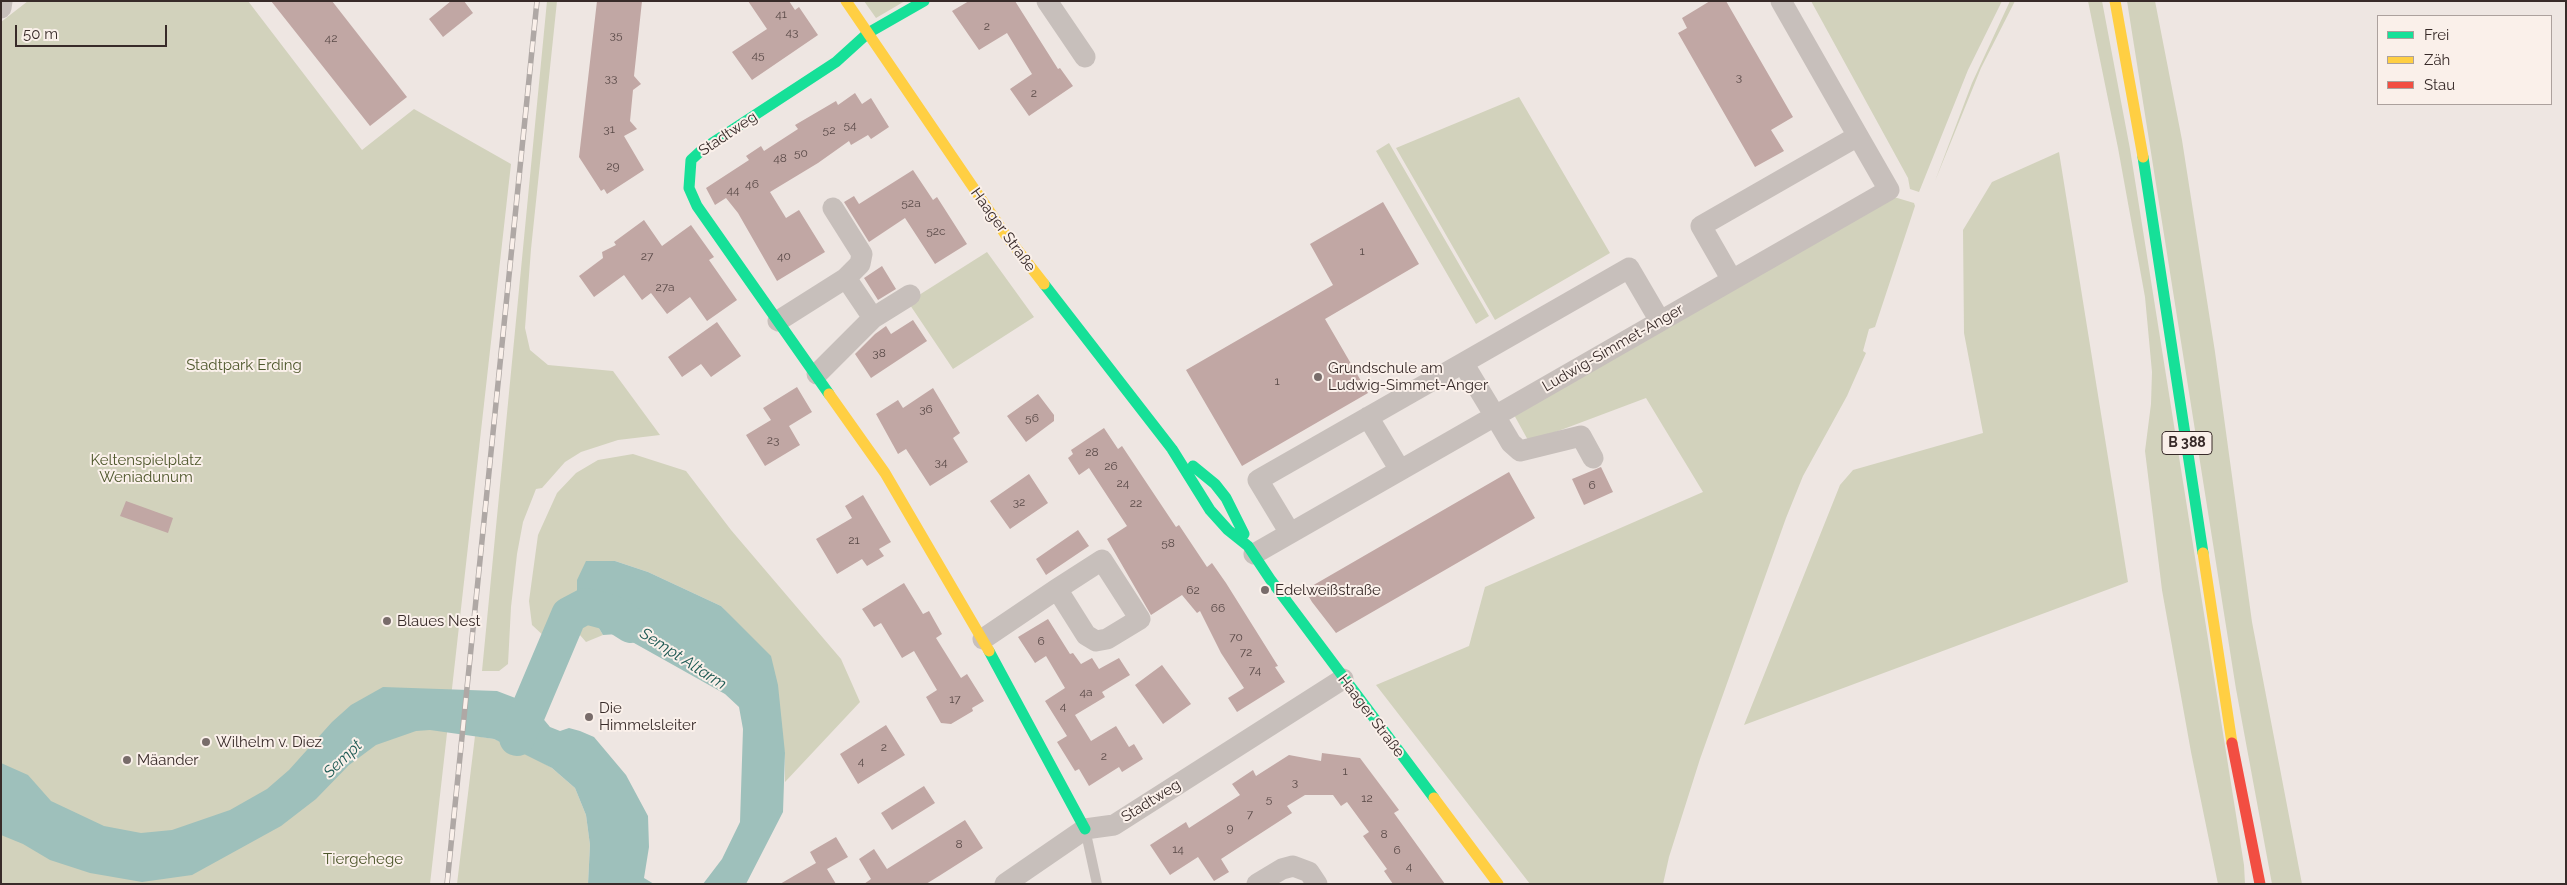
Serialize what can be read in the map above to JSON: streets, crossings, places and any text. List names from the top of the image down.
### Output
{
  "streets": {
    "street": [
      "Stadtweg",
      "Haager Straße",
      "Ludwig-Simmet-Anger",
      "B 388"
    ]
  },
  "crossings": [
    ["Stadtweg", "Haager Straße"],
    ["Haager Straße", "Ludwig-Simmet-Anger"]
  ],
  "water": ["Sempt Altarm", "Sempt"],
  "parks": ["Stadtpark Erding", "Keltenspielplatz Weniadunum", "Tiergehege"],
  "places": [
    "Grundschule am Ludwig-Simmet-Anger",
    "Edelweißstraße",
    "Blaues Nest",
    "Die Himmelsleiter",
    "Wilhelm v. Diez",
    "Mäander"
  ],
  "house_numbers": [
    "41",
    "2",
    "43",
    "35",
    "42",
    "45",
    "3",
    "33",
    "2",
    "54",
    "31",
    "52",
    "50",
    "48",
    "29",
    "46",
    "44",
    "52a",
    "52c",
    "1",
    "27",
    "40",
    "27a",
    "38",
    "1",
    "36",
    "56",
    "23",
    "28",
    "34",
    "26",
    "24",
    "6",
    "32",
    "22",
    "21",
    "58",
    "62",
    "66",
    "70",
    "6",
    "72",
    "74",
    "4a",
    "17",
    "4",
    "2",
    "2",
    "4",
    "1",
    "3",
    "12",
    "5",
    "7",
    "9",
    "8",
    "8",
    "14",
    "6",
    "4"
  ],
  "legend": ["Frei", "Zäh", "Stau"],
  "scale_bar": "50 m"
}
